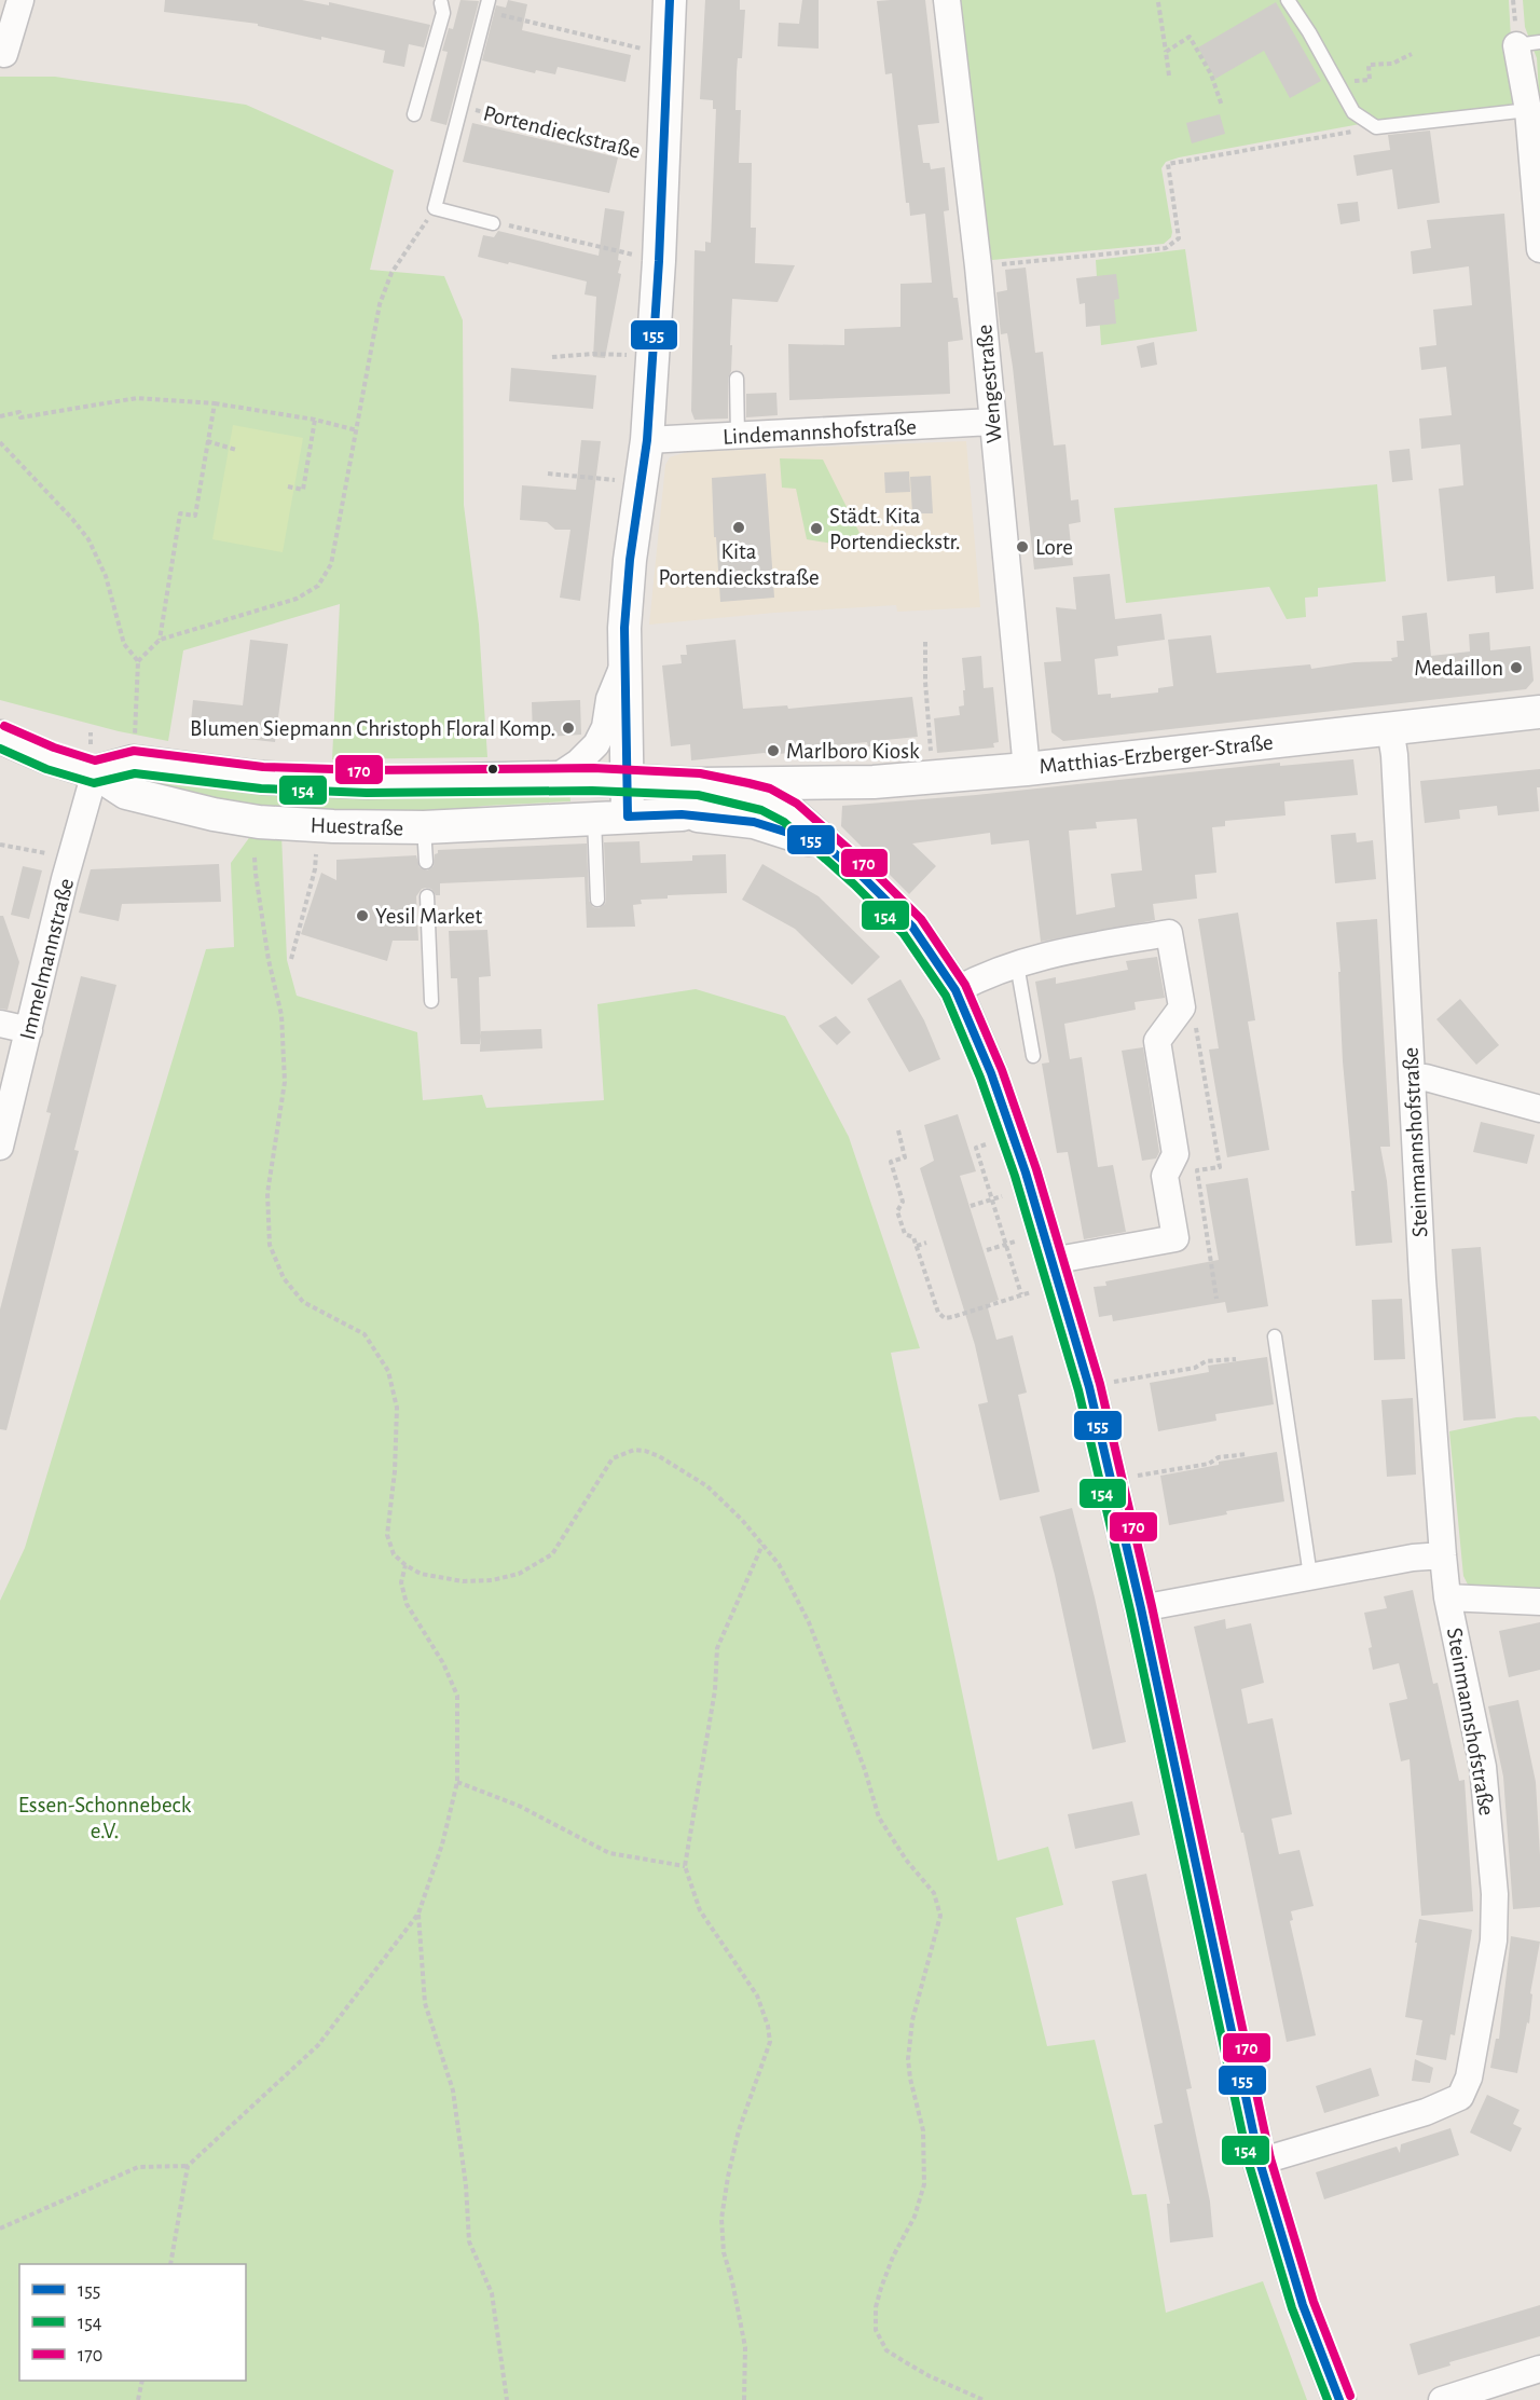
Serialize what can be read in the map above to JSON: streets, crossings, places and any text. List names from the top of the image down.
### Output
{
  "streets": {
    "street": [
      "Portendieckstraße",
      "Wengestraße",
      "Lindemannshofstraße",
      "Matthias-Erzberger-Straße",
      "Huestraße",
      "Immelmannstraße",
      "Steinmannshofstraße"
    ]
  },
  "crossings": [
    ["Portendieckstraße", "Lindemannshofstraße"],
    ["Portendieckstraße", "Matthias-Erzberger-Straße"],
    ["Portendieckstraße", "Huestraße"],
    ["Wengestraße", "Lindemannshofstraße"],
    ["Wengestraße", "Matthias-Erzberger-Straße"],
    ["Matthias-Erzberger-Straße", "Huestraße"],
    ["Matthias-Erzberger-Straße", "Steinmannshofstraße"],
    ["Huestraße", "Immelmannstraße"]
  ],
  "parks": ["Essen-Schonnebeck e.V."],
  "places": [
    "Kita Portendieckstraße",
    "Städt. Kita Portendieckstr.",
    "Lore",
    "Medaillon",
    "Blumen Siepmann Christoph Floral Komp.",
    "Marlboro Kiosk",
    "Yesil Market"
  ],
  "lines": ["transit line 155", "transit line 170", "transit line 154"],
  "legend": ["155", "154", "170"]
}
